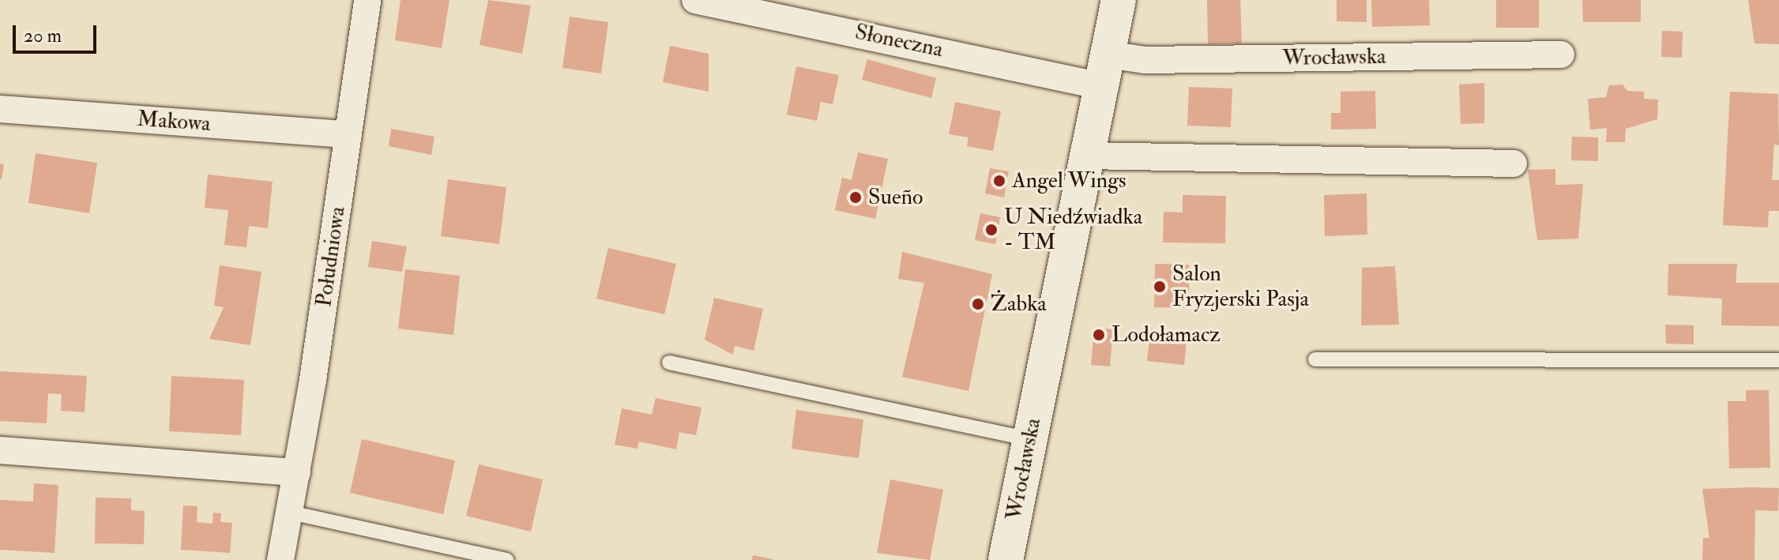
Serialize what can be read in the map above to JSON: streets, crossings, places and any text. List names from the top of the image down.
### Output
{
  "streets": {
    "street": [
      "Słoneczna",
      "Wrocławska",
      "Makowa",
      "Południowa"
    ]
  },
  "crossings": [
    ["Słoneczna", "Wrocławska"],
    ["Makowa", "Południowa"]
  ],
  "places": [
    "Angel Wings",
    "Sueño",
    "U Niedźwiadka - TM",
    "Salon Fryzjerski Pasja",
    "Żabka",
    "Lodołamacz"
  ],
  "scale_bar": "20 m"
}
